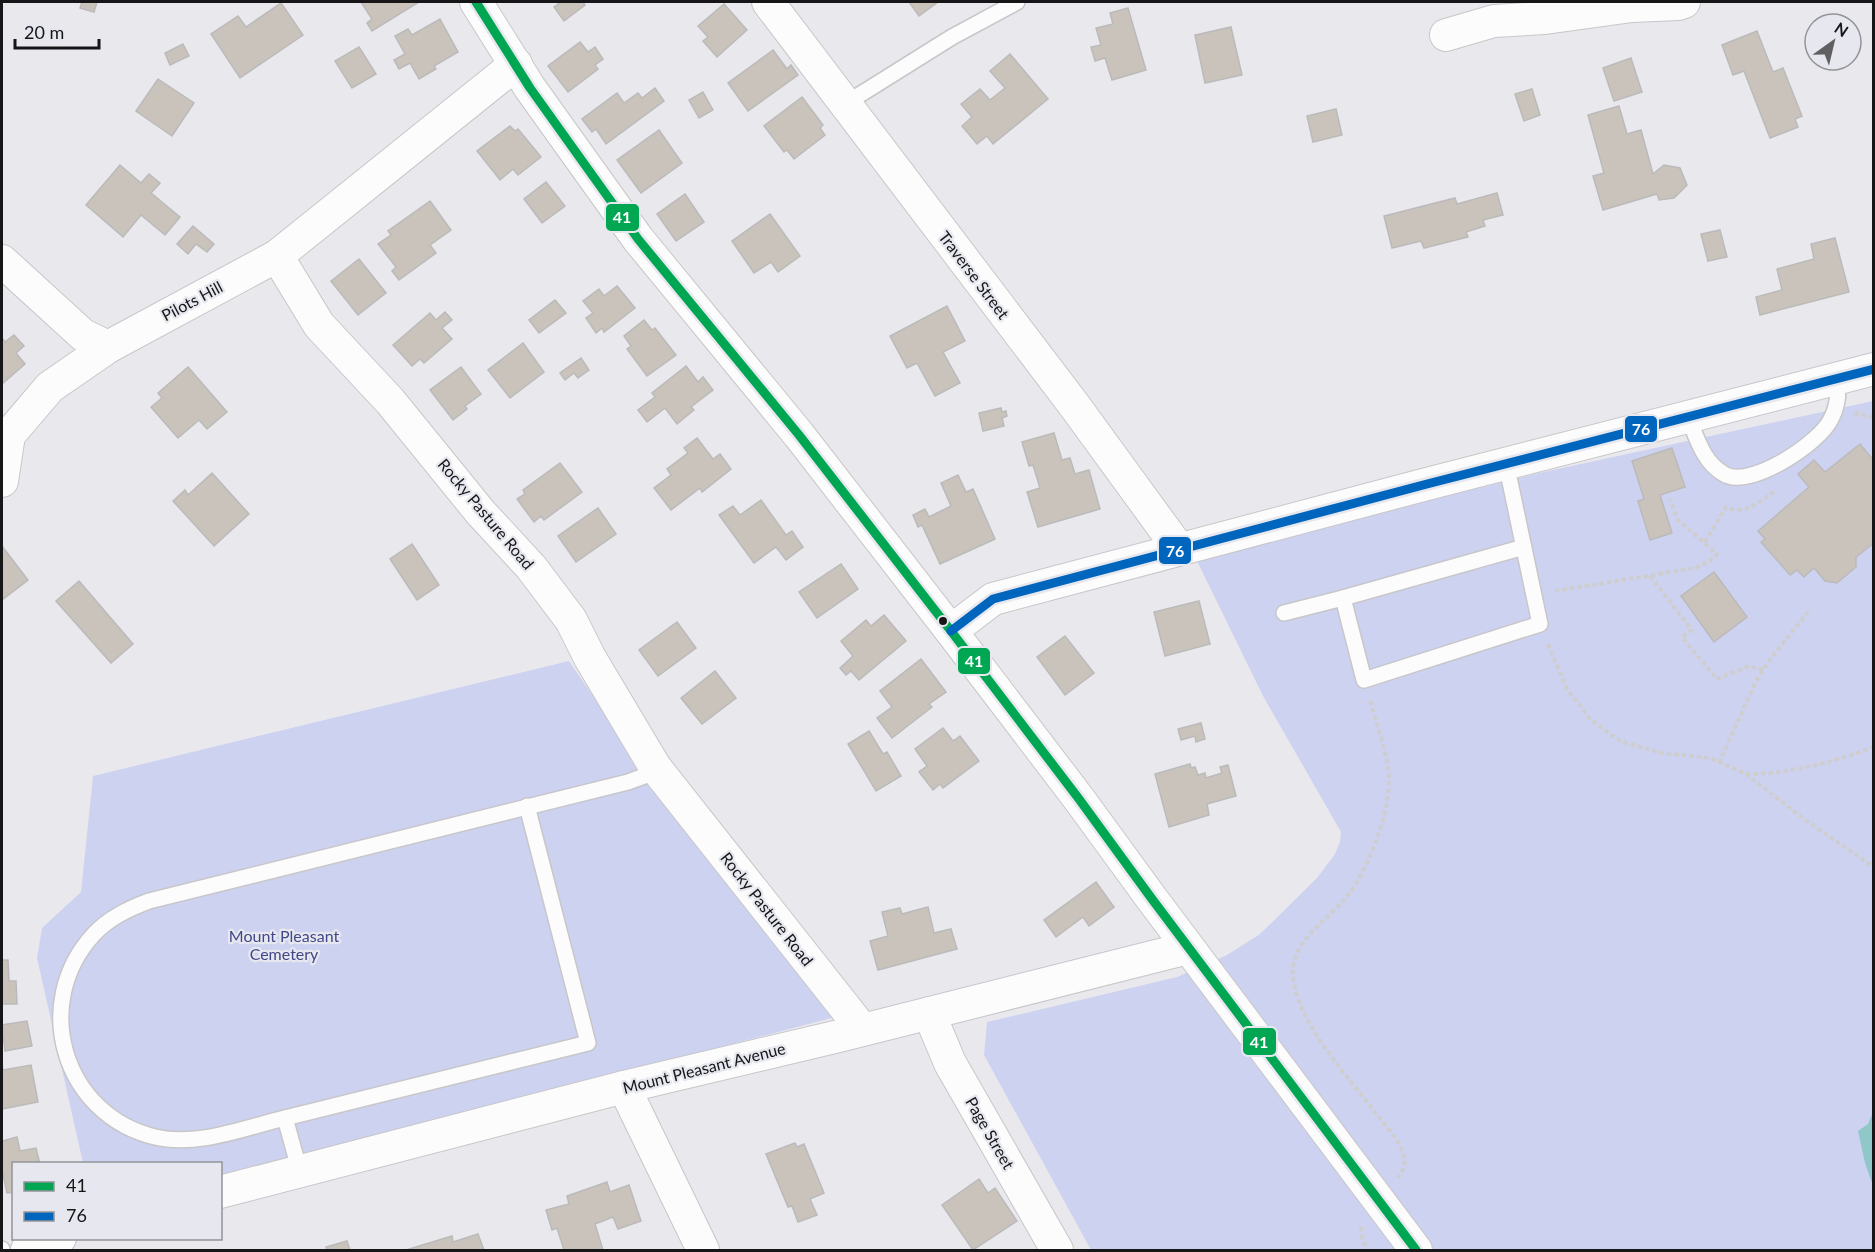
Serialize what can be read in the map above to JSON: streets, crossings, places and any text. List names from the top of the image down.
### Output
{
  "streets": {
    "street": [
      "Traverse Street",
      "Pilots Hill",
      "Rocky Pasture Road",
      "Mount Pleasant Avenue",
      "Page Street"
    ]
  },
  "crossings": [
    ["Pilots Hill", "Rocky Pasture Road"],
    ["Rocky Pasture Road", "Mount Pleasant Avenue"],
    ["Mount Pleasant Avenue", "Page Street"]
  ],
  "parks": ["Mount Pleasant Cemetery"],
  "lines": ["transit line 41", "transit line 76"],
  "legend": ["41", "76"],
  "scale_bar": "20 m",
  "north": "top right"
}
